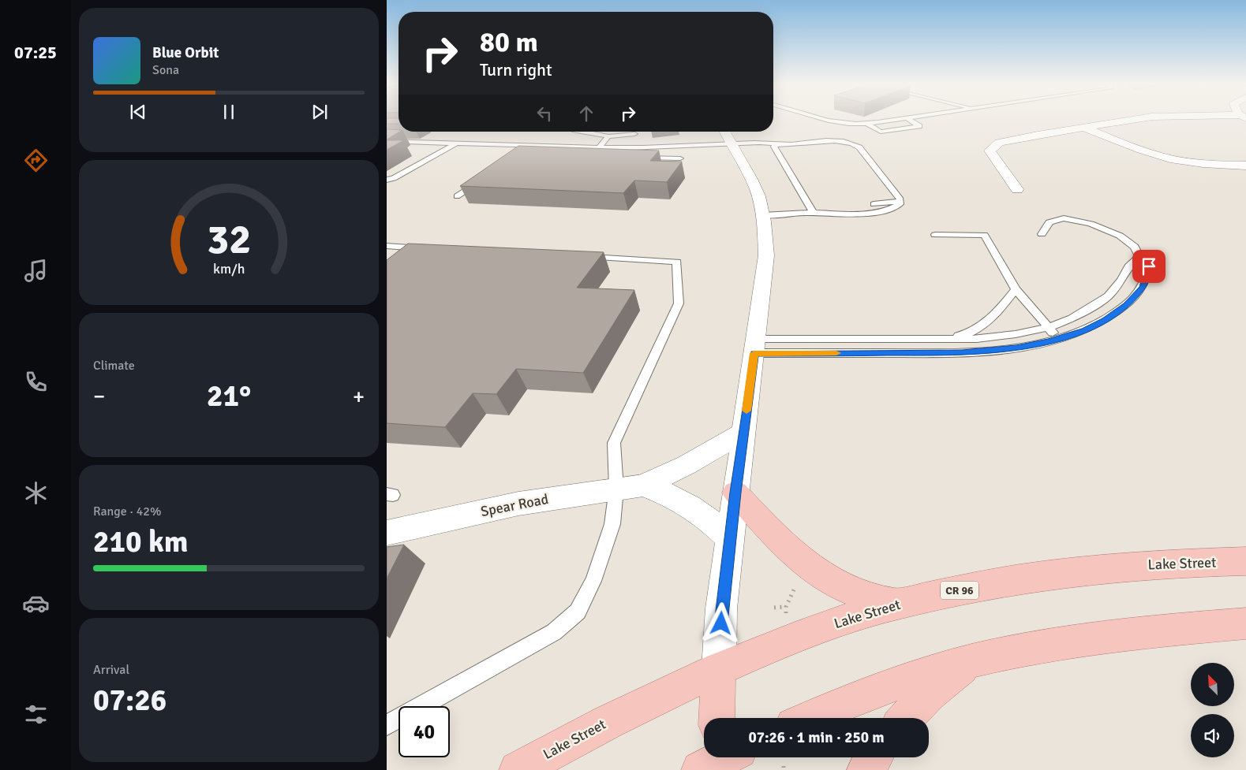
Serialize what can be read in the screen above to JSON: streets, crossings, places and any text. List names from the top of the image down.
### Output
{
  "streets": {
    "main road": ["Lake Street", "CR 96"],
    "street": ["Spear Road"]
  },
  "north": "top left",
  "page": {
    "tabs": "07:25",
    "turn": ["80 m", "Turn right"],
    "song": ["Blue Orbit", "Sona"],
    "tile": [
      "Climate",
      ["Range · 42%", "210 km"],
      ["Arrival", "07:26"]
    ],
    "heat": ["−", "21°", "+"],
    "limit": "40",
    "trip": "07:26 · 1 min · 250 m",
    "gauge": ["32", "km/h"]
  }
}
